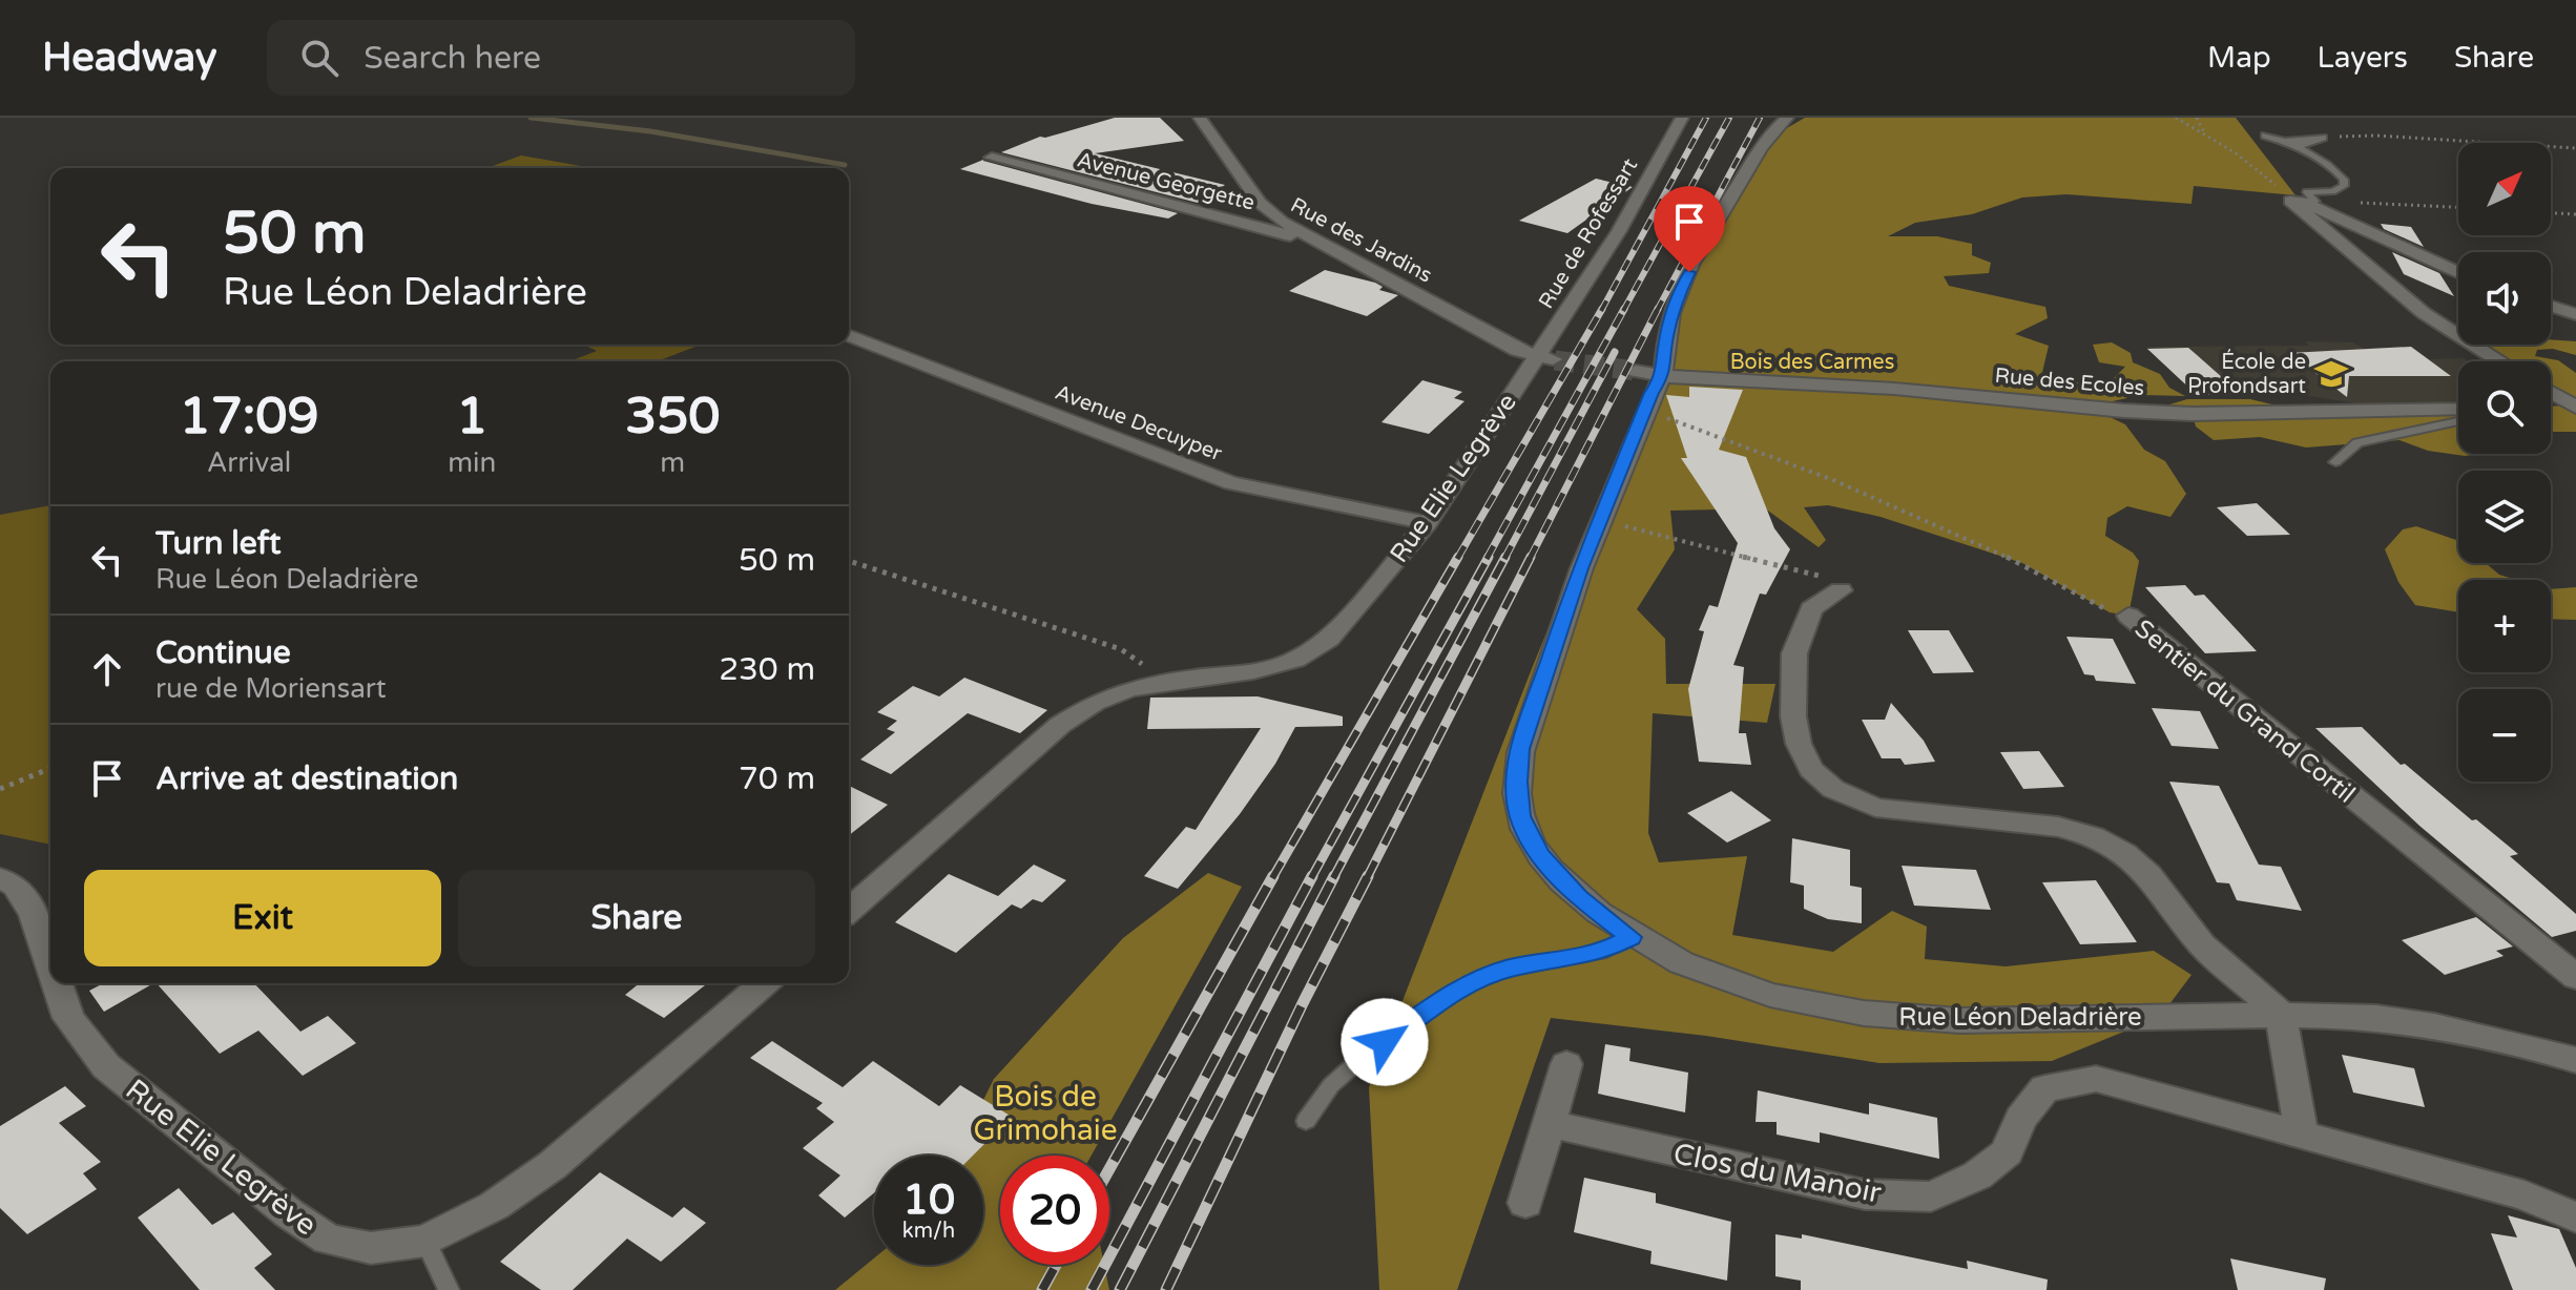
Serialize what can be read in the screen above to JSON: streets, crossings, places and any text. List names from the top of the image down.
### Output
{
  "streets": {
    "street": [
      "Avenue Georgette",
      "Rue de Rofessart",
      "Rue des Jardins",
      "Rue des Ecoles",
      "Avenue Decuyper",
      "Rue Elie Legrève",
      "Sentier du Grand Cortil",
      "Rue Léon Deladrière",
      "Clos du Manoir"
    ]
  },
  "crossings": [
    ["Avenue Georgette", "Rue des Jardins"],
    ["Rue de Rofessart", "Rue des Jardins"],
    ["Rue de Rofessart", "Rue Elie Legrève"],
    ["Rue des Jardins", "Rue Elie Legrève"],
    ["Rue des Ecoles", "Rue Léon Deladrière"],
    ["Avenue Decuyper", "Rue Elie Legrève"],
    ["Sentier du Grand Cortil", "Rue Léon Deladrière"]
  ],
  "parks": ["Bois des Carmes", "Bois de Grimohaie"],
  "places": {
    "school or university": ["École de Profondsart"]
  },
  "north": "top right",
  "page": {
    "header": "Headway",
    "search": "Search here",
    "nav": ["Map", "Layers", "Share"],
    "map_buttons": ["+", "−"],
    "turn": ["50 m", "Rue Léon Deladrière"],
    "eta": [
      "17:09",
      "Arrival",
      "1",
      "min",
      "350",
      "m"
    ],
    "list": [
      {
        "name": "Turn left",
        "note": "Rue Léon Deladrière",
        "value": "50 m"
      },
      {
        "name": "Continue",
        "note": "rue de Moriensart",
        "value": "230 m"
      },
      {
        "name": "Arrive at destination",
        "value": "70 m"
      }
    ],
    "buttons": ["Exit", "Share"],
    "speed": "10 km/h",
    "limit": "20"
  }
}
